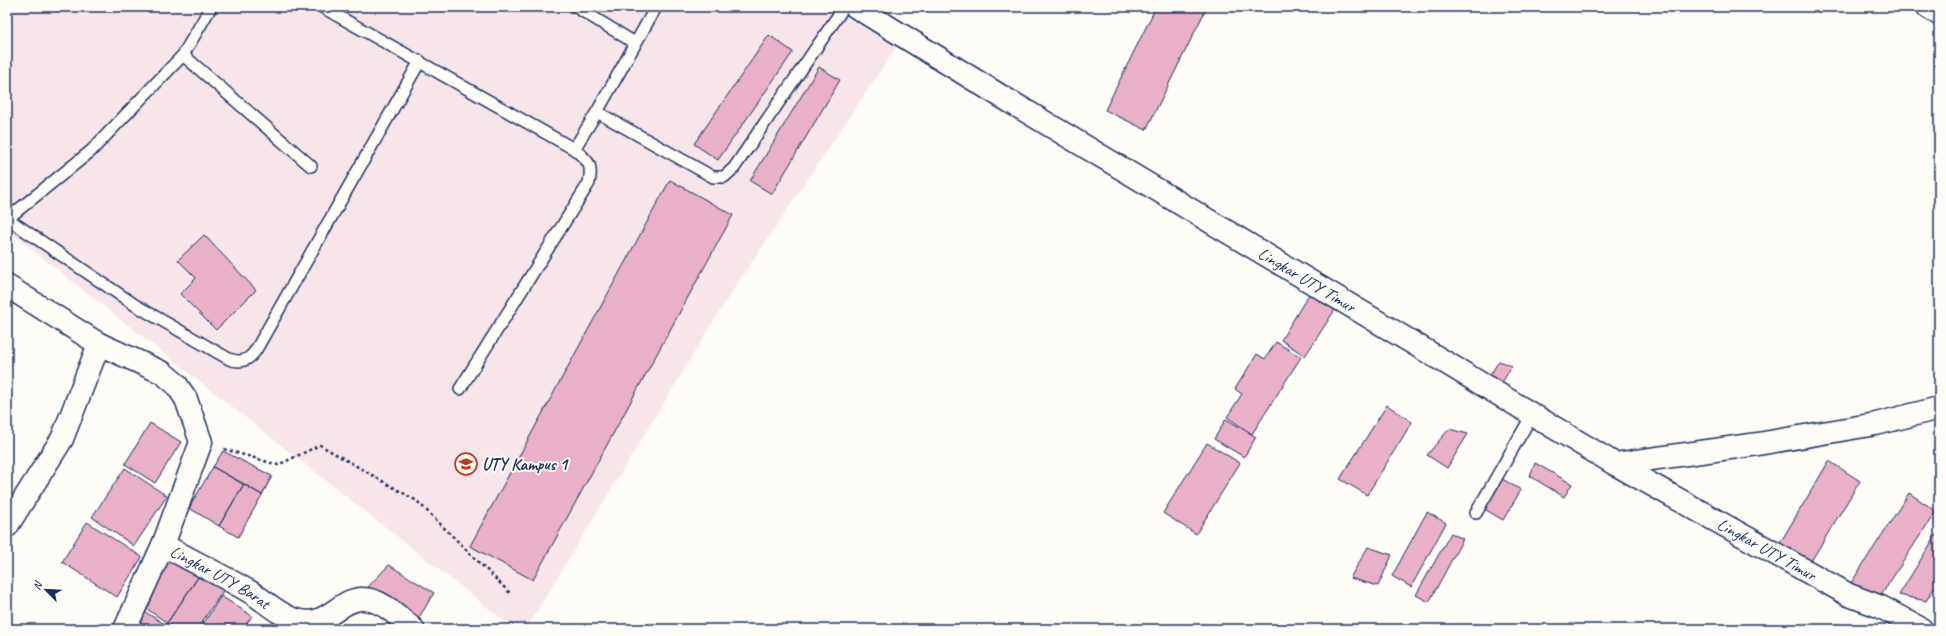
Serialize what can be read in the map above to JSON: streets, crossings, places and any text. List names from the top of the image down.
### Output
{
  "streets": {
    "street": ["Lingkar UTY Timur", "Lingkar UTY Barat"]
  },
  "places": {
    "school or university": ["UTY Kampus 1"]
  },
  "north": "top left"
}
